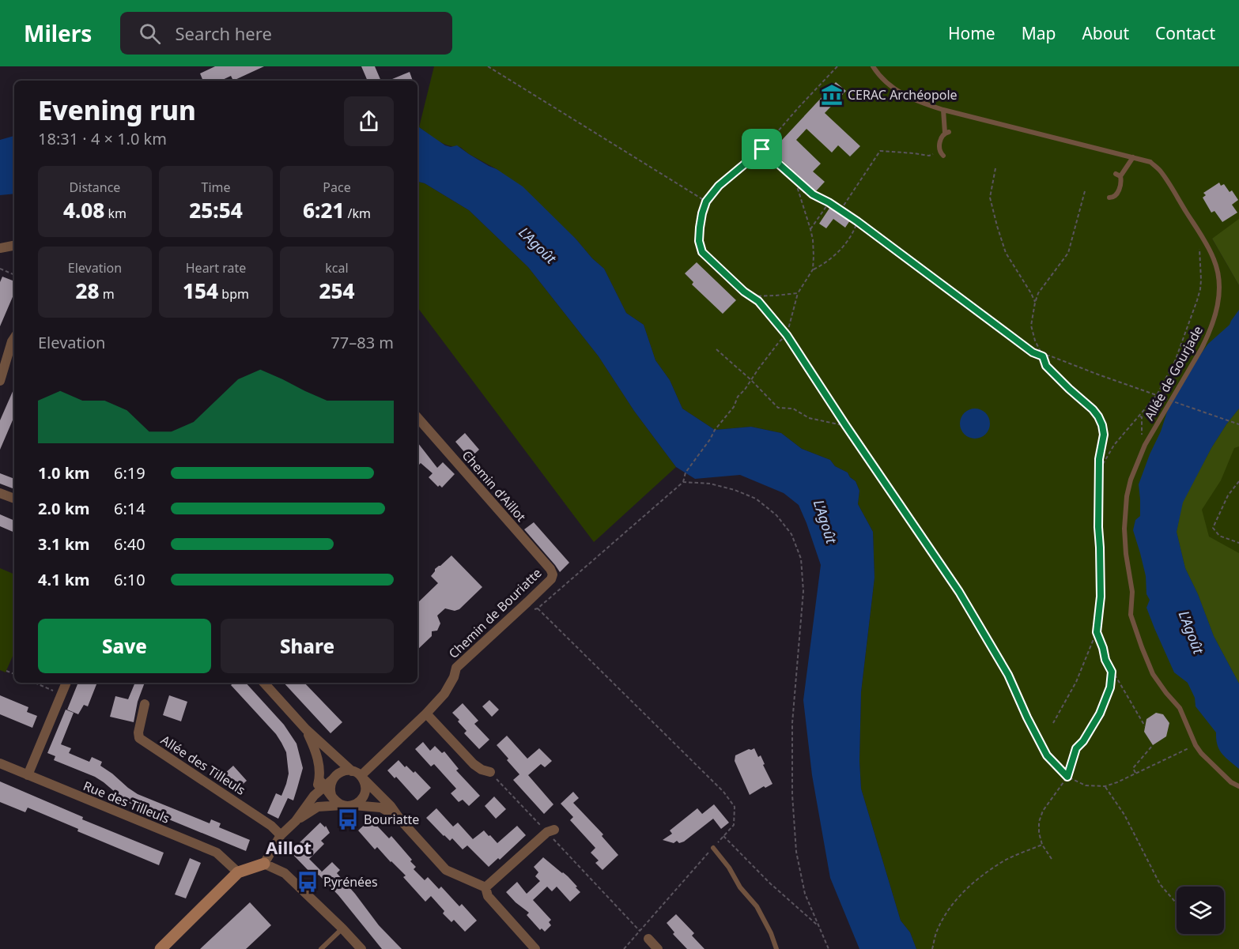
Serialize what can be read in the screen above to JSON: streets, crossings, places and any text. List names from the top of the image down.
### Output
{
  "streets": {
    "street": [
      "Chemin d'Aillot",
      "Chemin de Bouriatte",
      "Allée des Tilleuls",
      "Rue des Tilleuls"
    ],
    "lane": ["Allée de Gourjade"]
  },
  "crossings": [
    ["Chemin d'Aillot", "Chemin de Bouriatte"]
  ],
  "districts": ["Aillot"],
  "water": ["L'Agoût"],
  "places": {
    "museum": ["CERAC Archéopole"],
    "bus stop": ["Bouriatte", "Pyrénées"]
  },
  "page": {
    "header": "Milers",
    "search": "Search here",
    "nav": [
      "Home",
      "Map",
      "About",
      "Contact"
    ],
    "heading": ["Evening run", "18:31 · 4 × 1.0 km"],
    "stats": [
      ["Distance", "4.08 km"],
      ["Time", "25:54"],
      ["Pace", "6:21 /km"],
      ["Elevation", "28 m"],
      ["Heart rate", "154 bpm"],
      ["kcal", "254"]
    ],
    "chart": ["Elevation", "77–83 m"],
    "list": [
      {
        "name": "1.0 km",
        "note": "6:19"
      },
      {
        "name": "2.0 km",
        "note": "6:14"
      },
      {
        "name": "3.1 km",
        "note": "6:40"
      },
      {
        "name": "4.1 km",
        "note": "6:10"
      }
    ],
    "buttons": ["Save", "Share"]
  }
}
